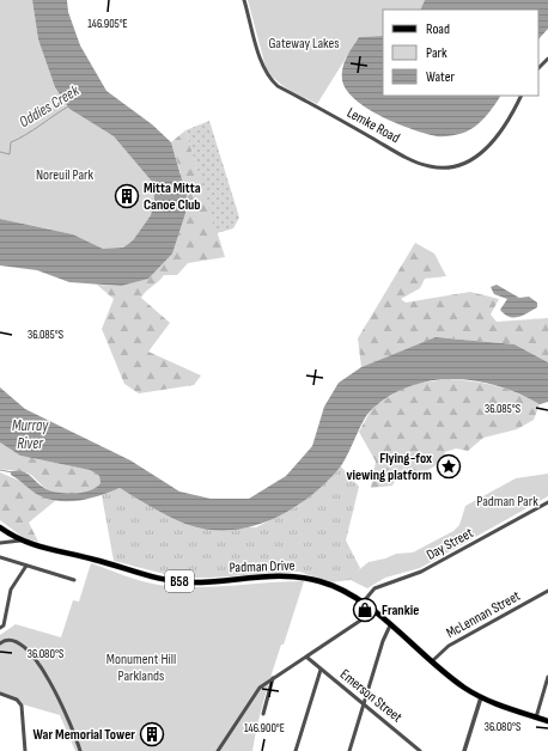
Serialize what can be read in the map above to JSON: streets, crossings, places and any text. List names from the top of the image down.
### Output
{
  "streets": {
    "main road": ["Padman Drive", "B58"],
    "street": [
      "Lemke Road",
      "Day Street",
      "McLennan Street",
      "Emerson Street"
    ]
  },
  "crossings": [
    ["Day Street", "Padman Drive"],
    ["Padman Drive", "McLennan Street"]
  ],
  "water": ["Oddies Creek", "Murray River"],
  "parks": [
    "Gateway Lakes",
    "Noreuil Park",
    "Padman Park",
    "Monument Hill Parklands"
  ],
  "places": {
    "building": ["Mitta Mitta Canoe Club", "War Memorial Tower"],
    "place": ["Flying-fox viewing platform"],
    "shop": ["Frankie"]
  },
  "legend": ["Road", "Park", "Water"],
  "coordinates": [
    "146.905°E",
    "36.085°S",
    "36.080°S",
    "146.900°E"
  ]
}
